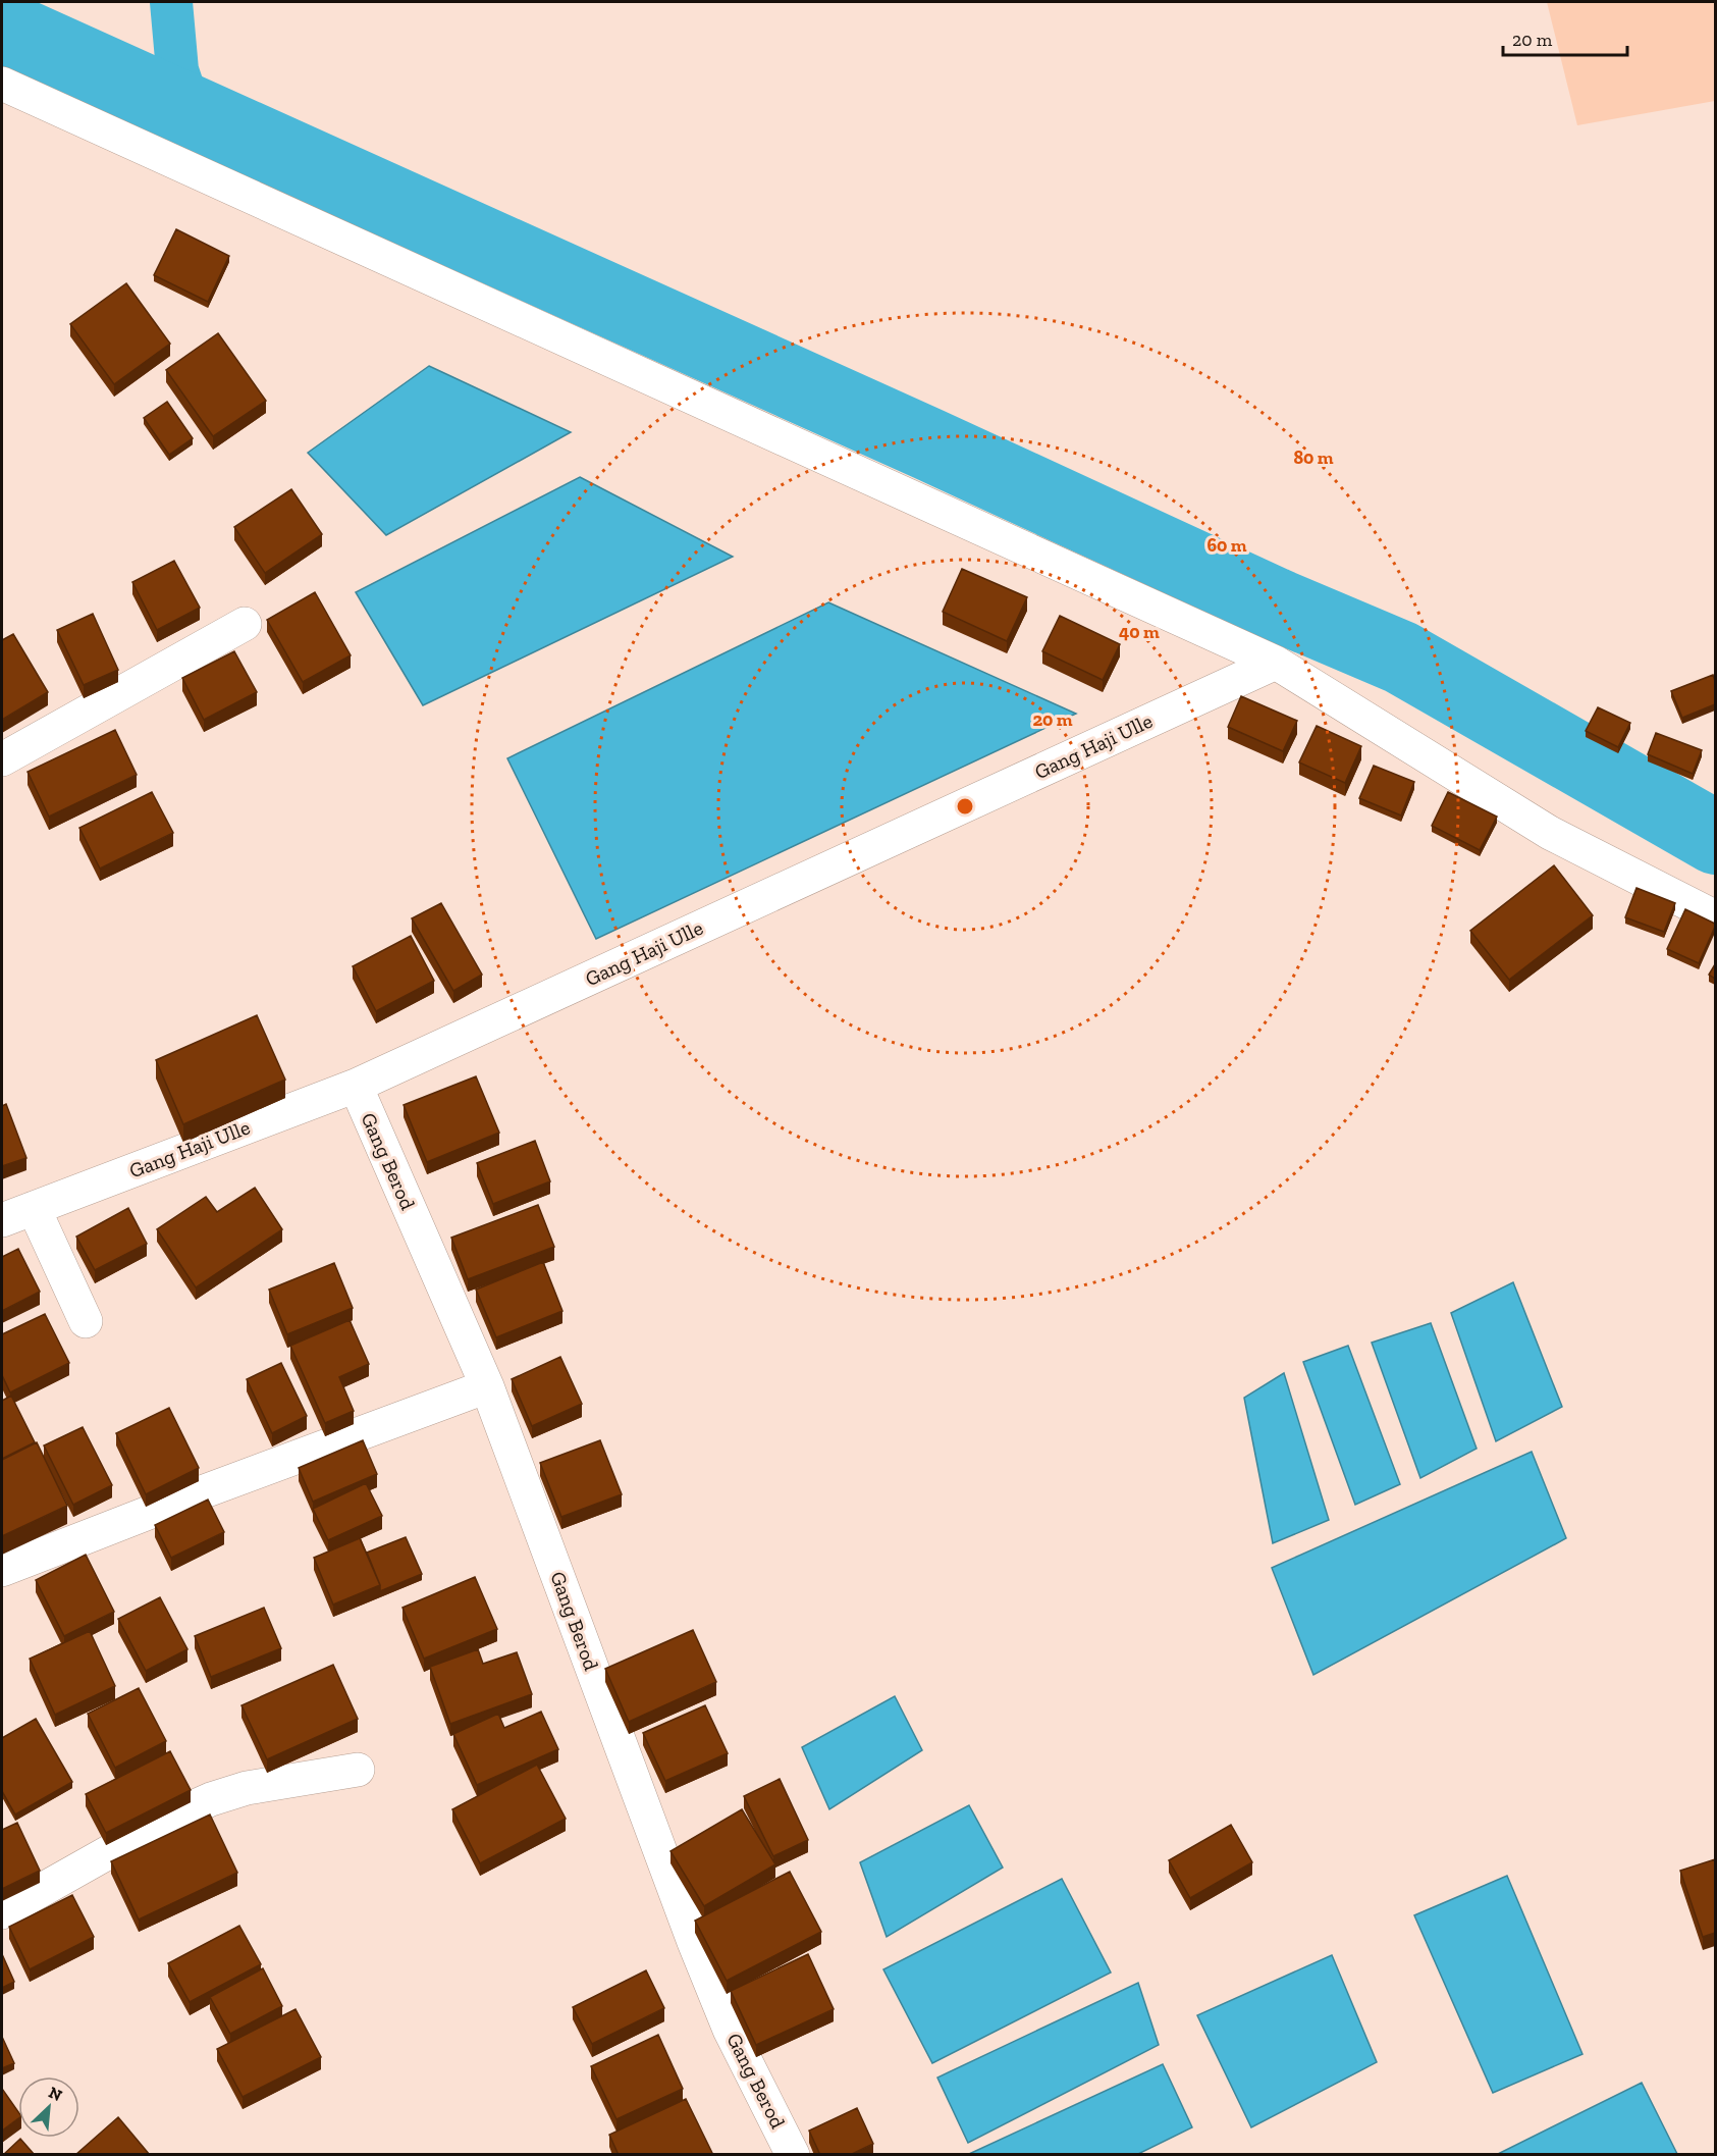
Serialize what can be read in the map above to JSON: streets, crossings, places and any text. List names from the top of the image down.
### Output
{
  "streets": {
    "street": ["Gang Haji Ulle", "Gang Berod"]
  },
  "crossings": [
    ["Gang Haji Ulle", "Gang Berod"]
  ],
  "scale_bar": "20 m",
  "north": "top right",
  "rings": [
    "80 m",
    "60 m",
    "40 m",
    "20 m"
  ]
}
